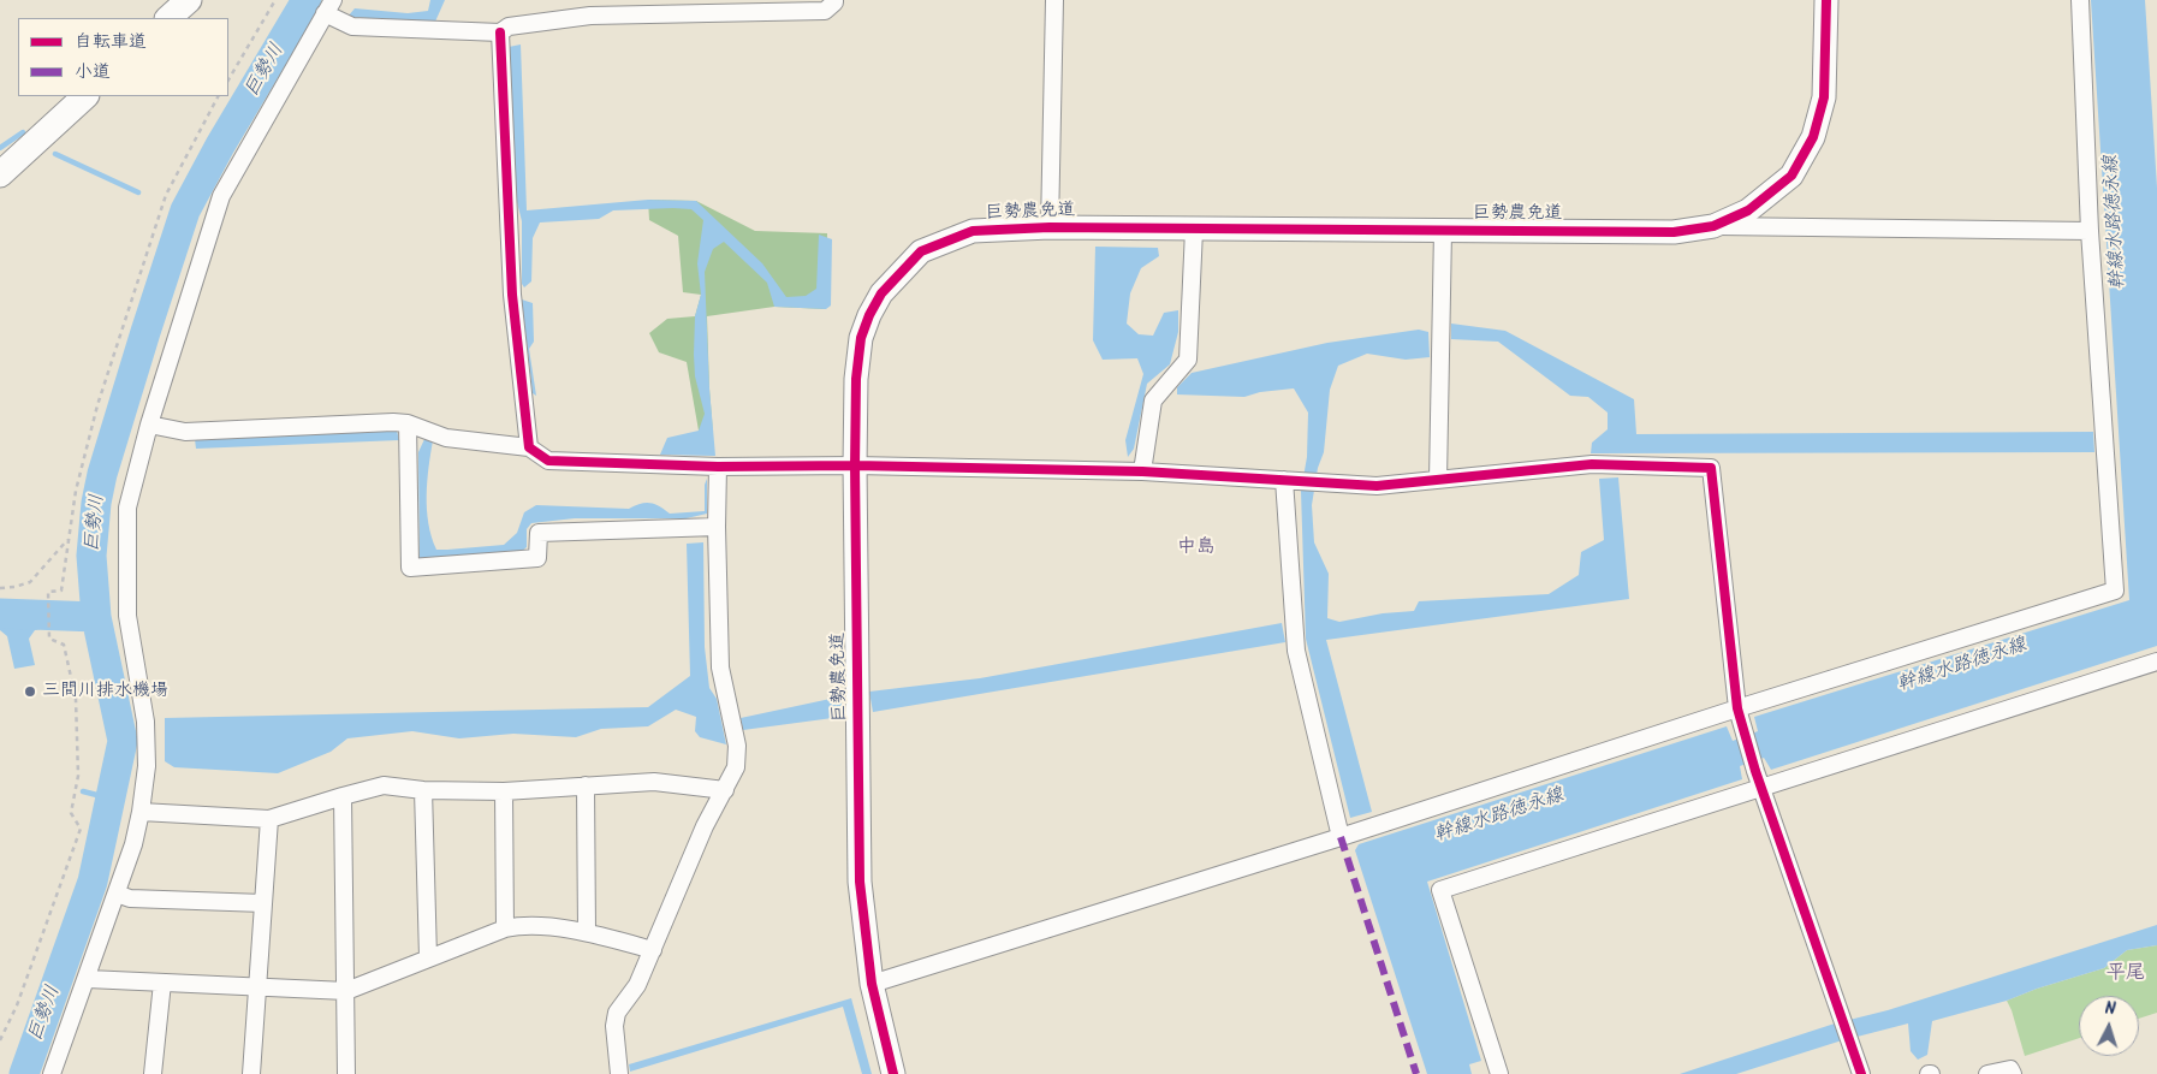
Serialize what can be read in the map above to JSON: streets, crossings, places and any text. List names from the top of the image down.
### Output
{
  "streets": {
    "street": ["巨勢農免道"]
  },
  "districts": ["中島", "平尾"],
  "water": ["巨勢川", "幹線水路徳永線"],
  "places": ["三間川排水機場"],
  "legend": ["自転車道", "小道"],
  "north": "top"
}
